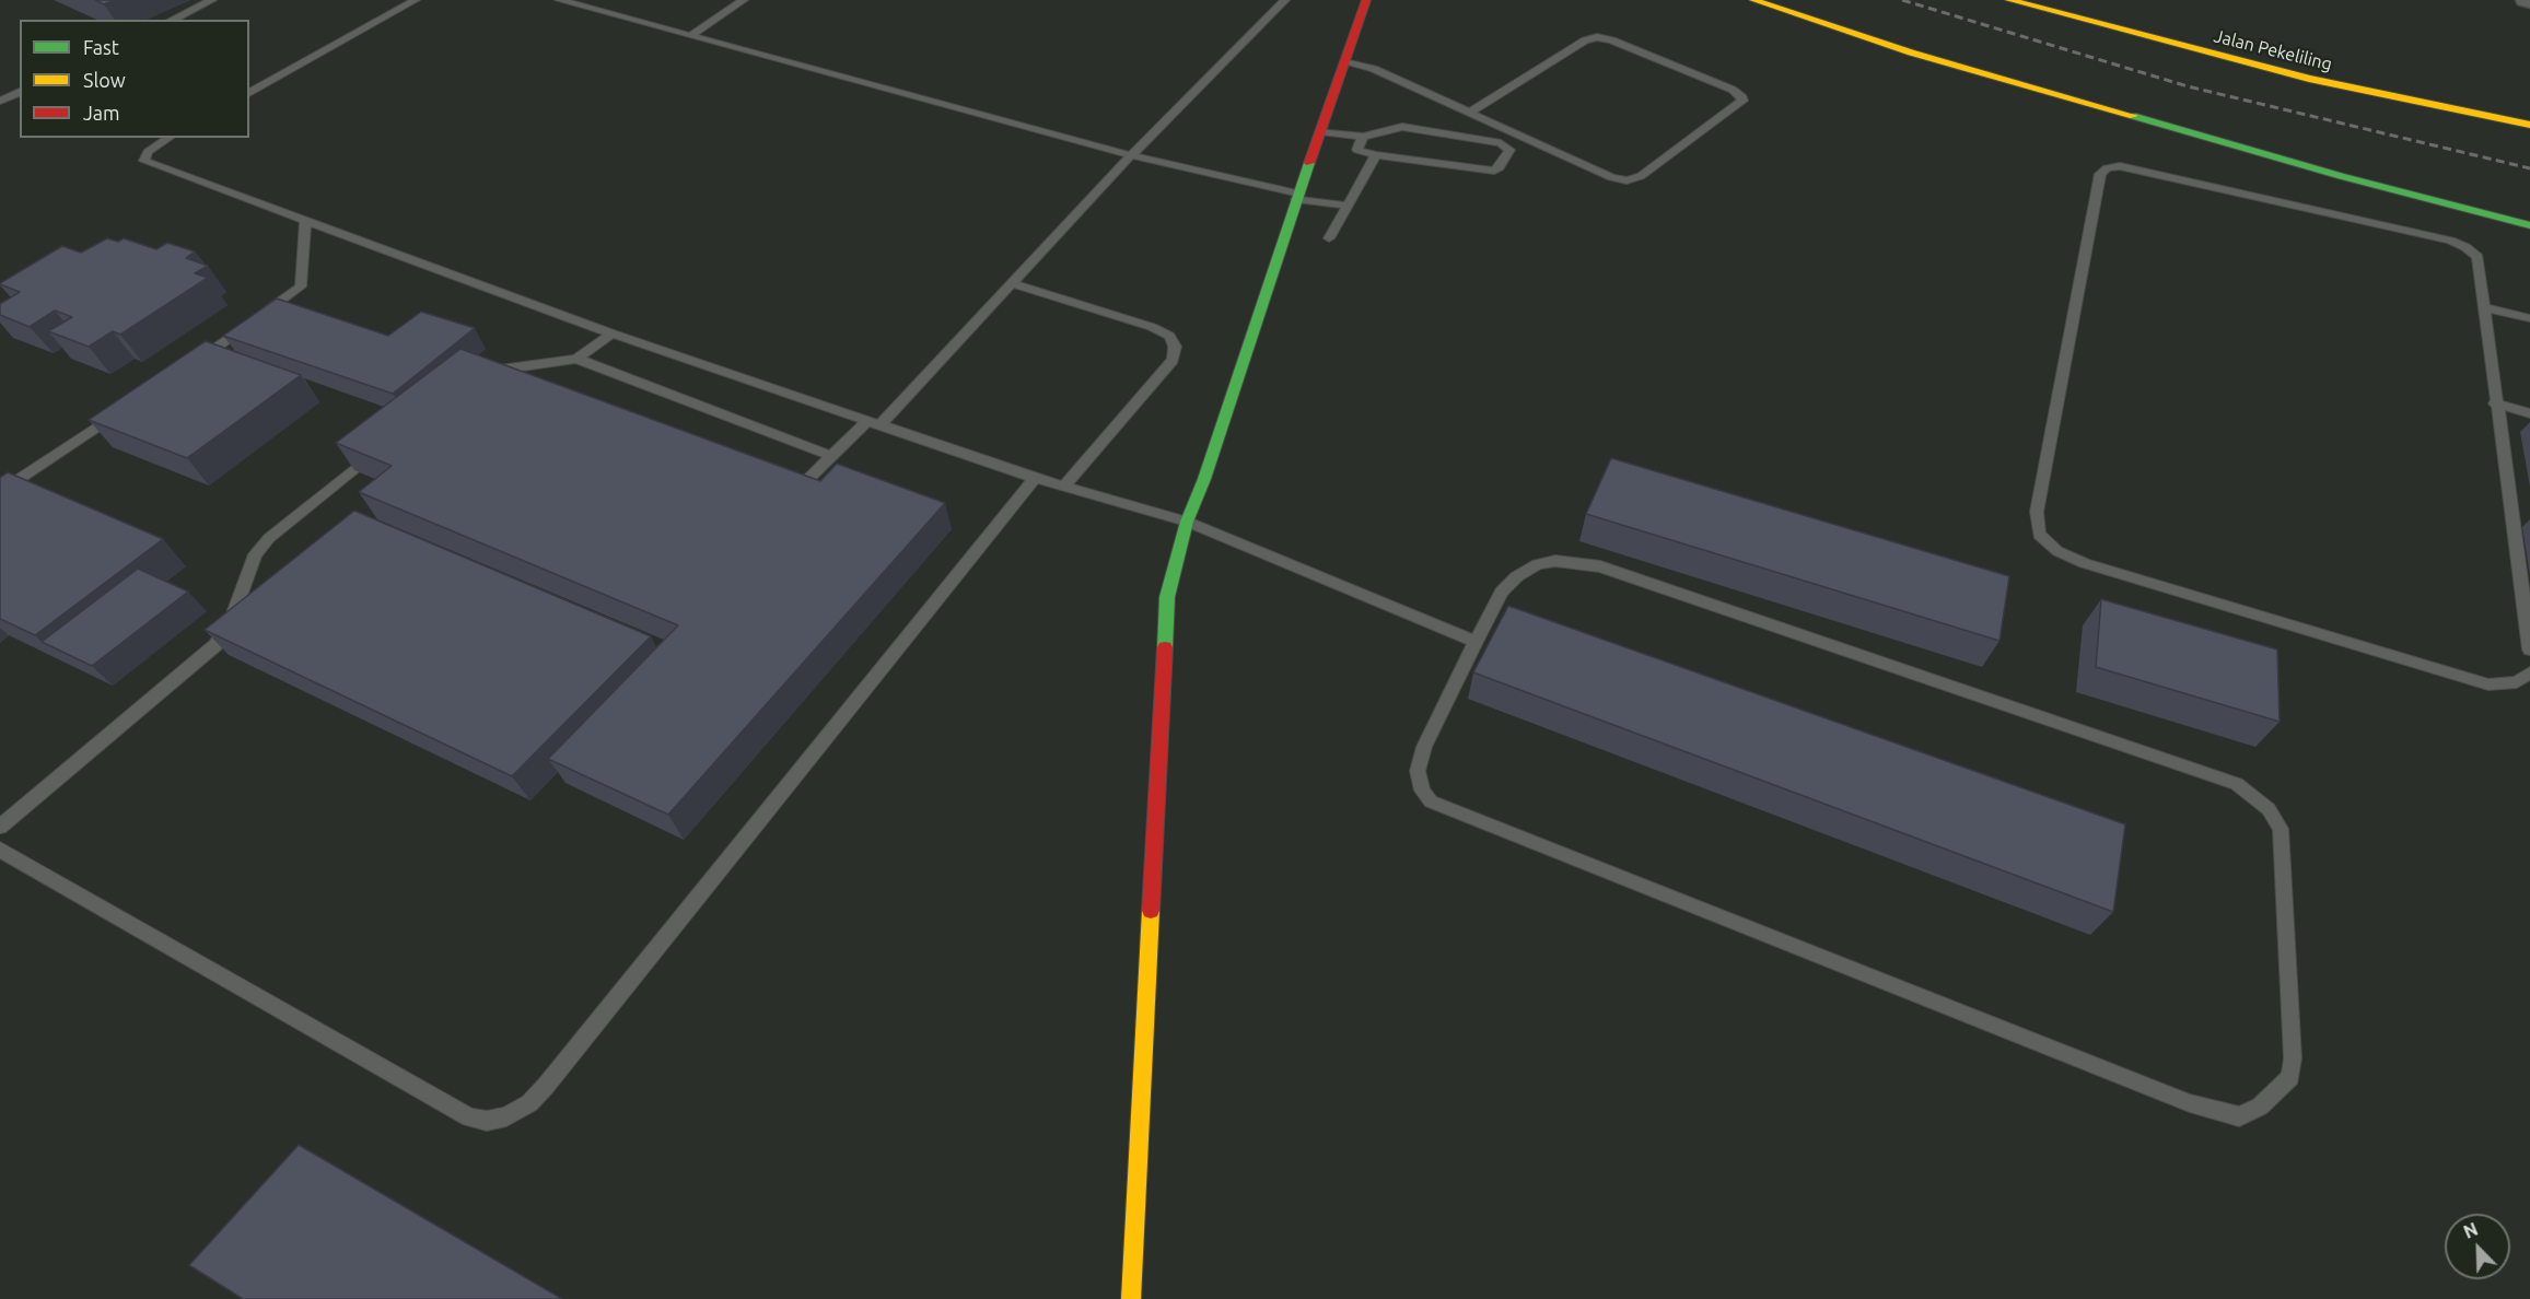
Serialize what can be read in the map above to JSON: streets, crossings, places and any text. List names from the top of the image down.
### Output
{
  "streets": {
    "street": ["Jalan Pekeliling"]
  },
  "legend": ["Fast", "Slow", "Jam"],
  "north": "top left"
}
